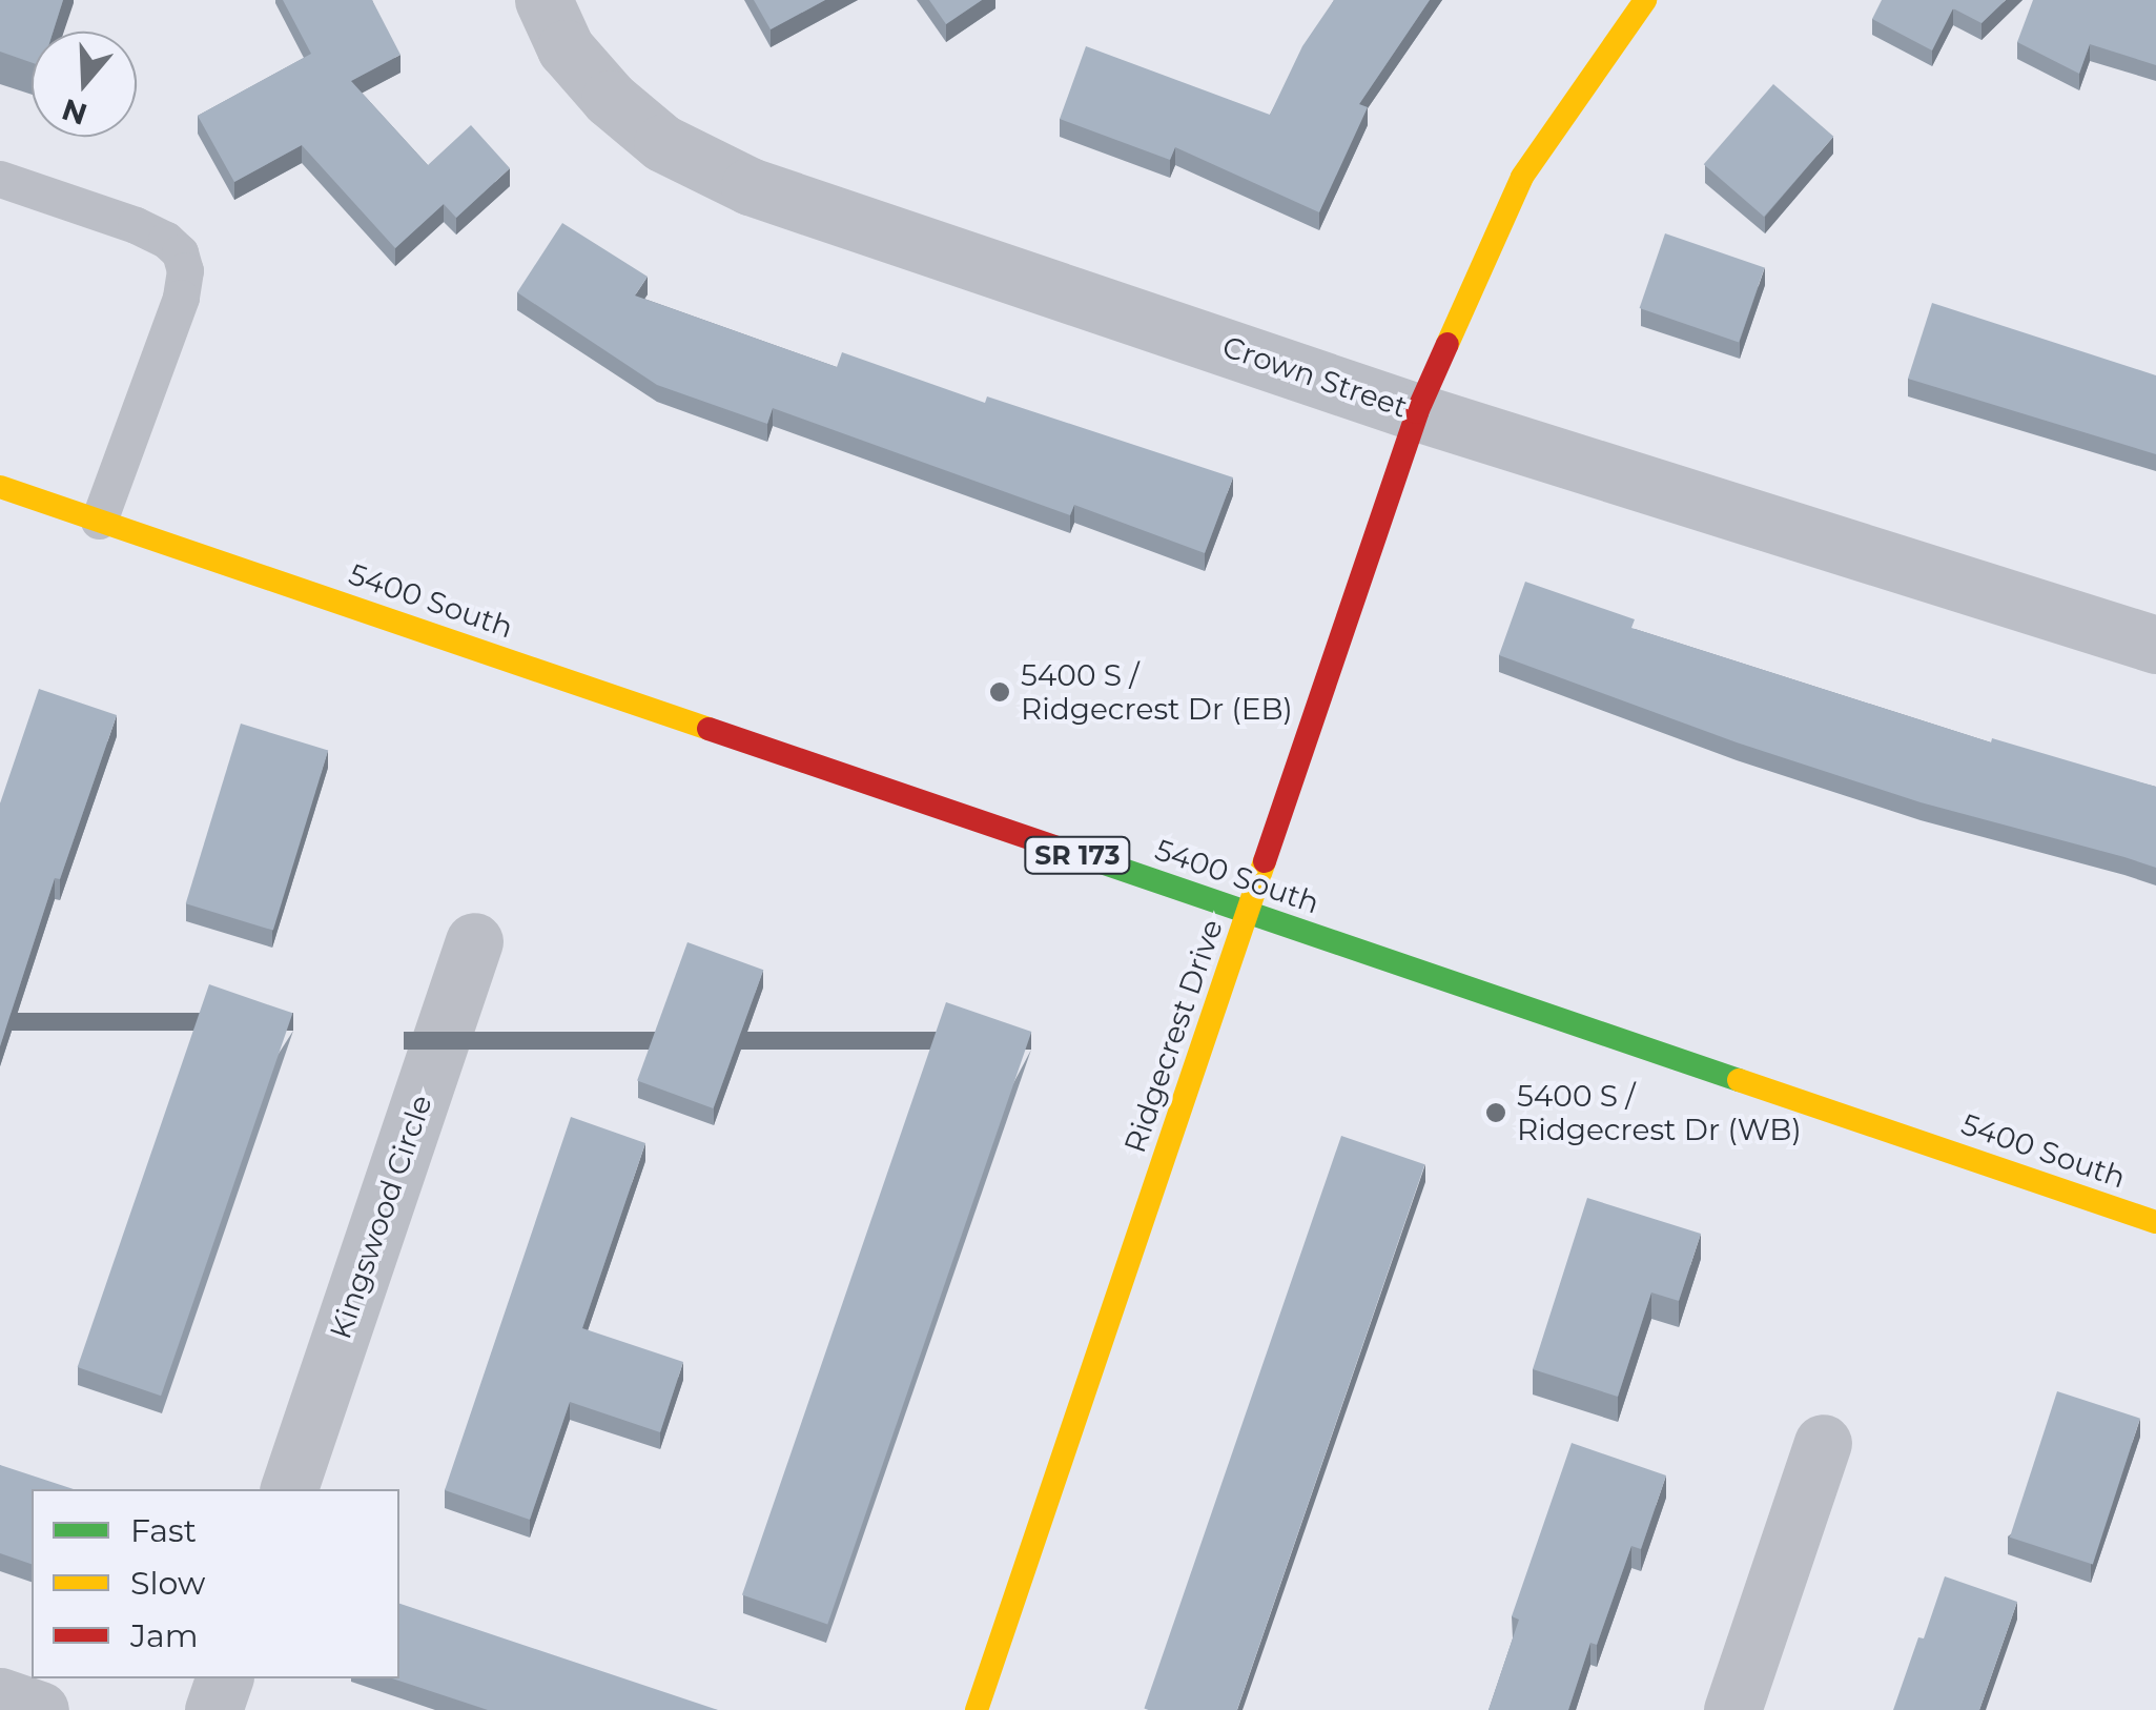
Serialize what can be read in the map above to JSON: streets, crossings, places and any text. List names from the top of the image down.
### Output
{
  "streets": {
    "main road": ["5400 South", "SR 173", "Ridgecrest Drive"],
    "street": ["Crown Street", "Kingswood Circle"]
  },
  "crossings": [
    ["Crown Street", "Ridgecrest Drive"],
    ["5400 South", "Ridgecrest Drive"]
  ],
  "places": ["5400 S / Ridgecrest Dr (EB)", "5400 S / Ridgecrest Dr (WB)"],
  "legend": ["Fast", "Slow", "Jam"],
  "north": "bottom"
}
